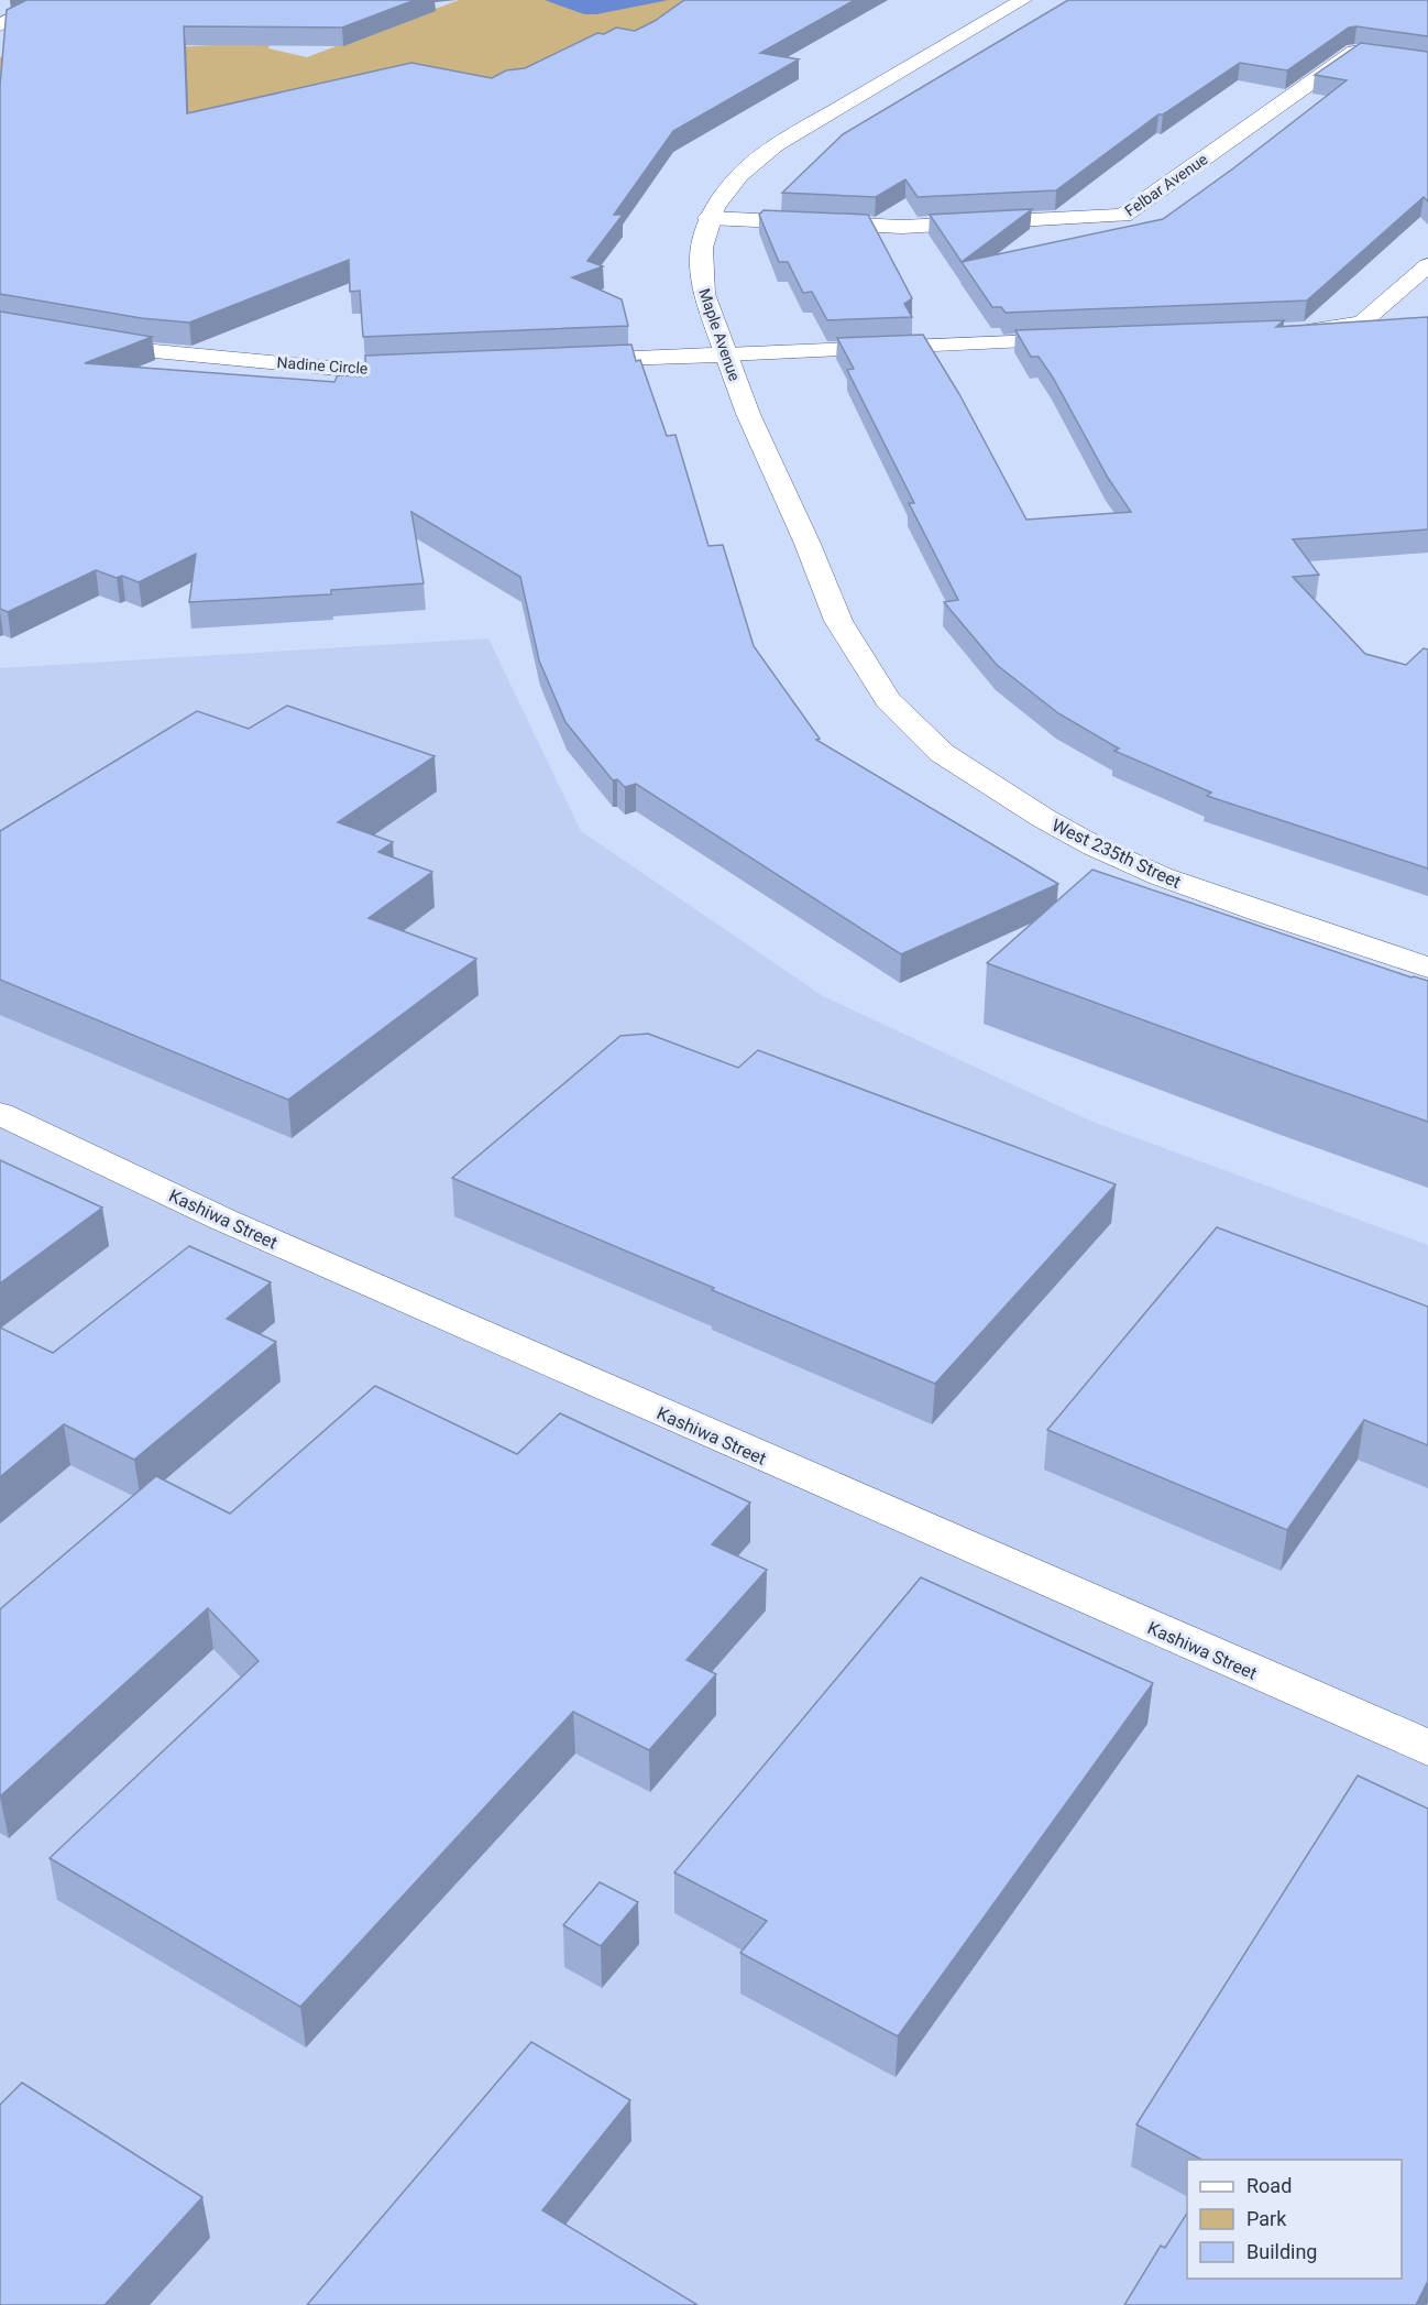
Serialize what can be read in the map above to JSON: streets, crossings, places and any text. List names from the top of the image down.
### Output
{
  "streets": {
    "street": [
      "Felbar Avenue",
      "Maple Avenue",
      "Nadine Circle",
      "West 235th Street",
      "Kashiwa Street"
    ]
  },
  "crossings": [
    ["Felbar Avenue", "Maple Avenue"],
    ["Maple Avenue", "West 235th Street"]
  ],
  "legend": ["Road", "Park", "Building"]
}
